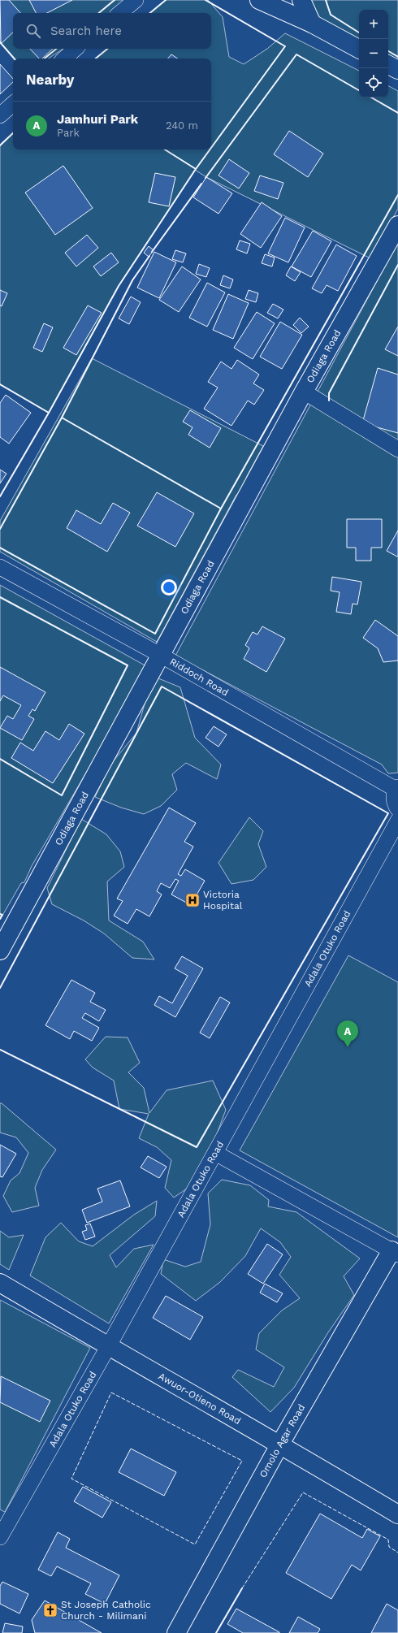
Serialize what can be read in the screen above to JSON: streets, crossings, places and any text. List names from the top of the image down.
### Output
{
  "streets": {
    "main road": ["Odiaga Road", "Awuor-Otieno Road", "Omolo Agar Road"],
    "street": ["Riddoch Road", "Adala Otuko Road"]
  },
  "crossings": [
    ["Odiaga Road", "Riddoch Road"],
    ["Adala Otuko Road", "Awuor-Otieno Road"],
    ["Awuor-Otieno Road", "Omolo Agar Road"]
  ],
  "places": {
    "hospital": ["Victoria Hospital"],
    "church": ["St Joseph Catholic Church - Milimani"]
  },
  "page": {
    "map_buttons": ["+", "−"],
    "search": "Search here",
    "heading": "Nearby",
    "list": [
      {
        "mark": "A",
        "name": "Jamhuri Park",
        "note": "Park",
        "value": "240 m"
      }
    ],
    "pins": "A"
  }
}
